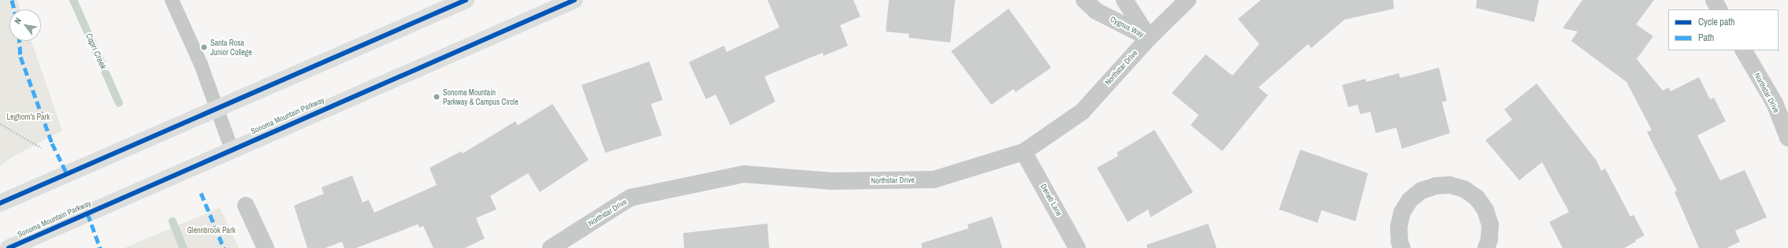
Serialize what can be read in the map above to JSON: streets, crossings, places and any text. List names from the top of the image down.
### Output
{
  "streets": {
    "main road": ["Sonoma Mountain Parkway"],
    "street": ["Cygnus Way", "Northstar Drive", "Deneb Lane"]
  },
  "crossings": [
    ["Cygnus Way", "Northstar Drive"],
    ["Northstar Drive", "Deneb Lane"]
  ],
  "water": ["Capri Creek"],
  "parks": ["Leghorn's Park", "Glennbrook Park"],
  "places": ["Santa Rosa Junior College", "Sonoma Mountain Parkway & Campus Circle"],
  "legend": ["Cycle path", "Path"],
  "north": "top left"
}
